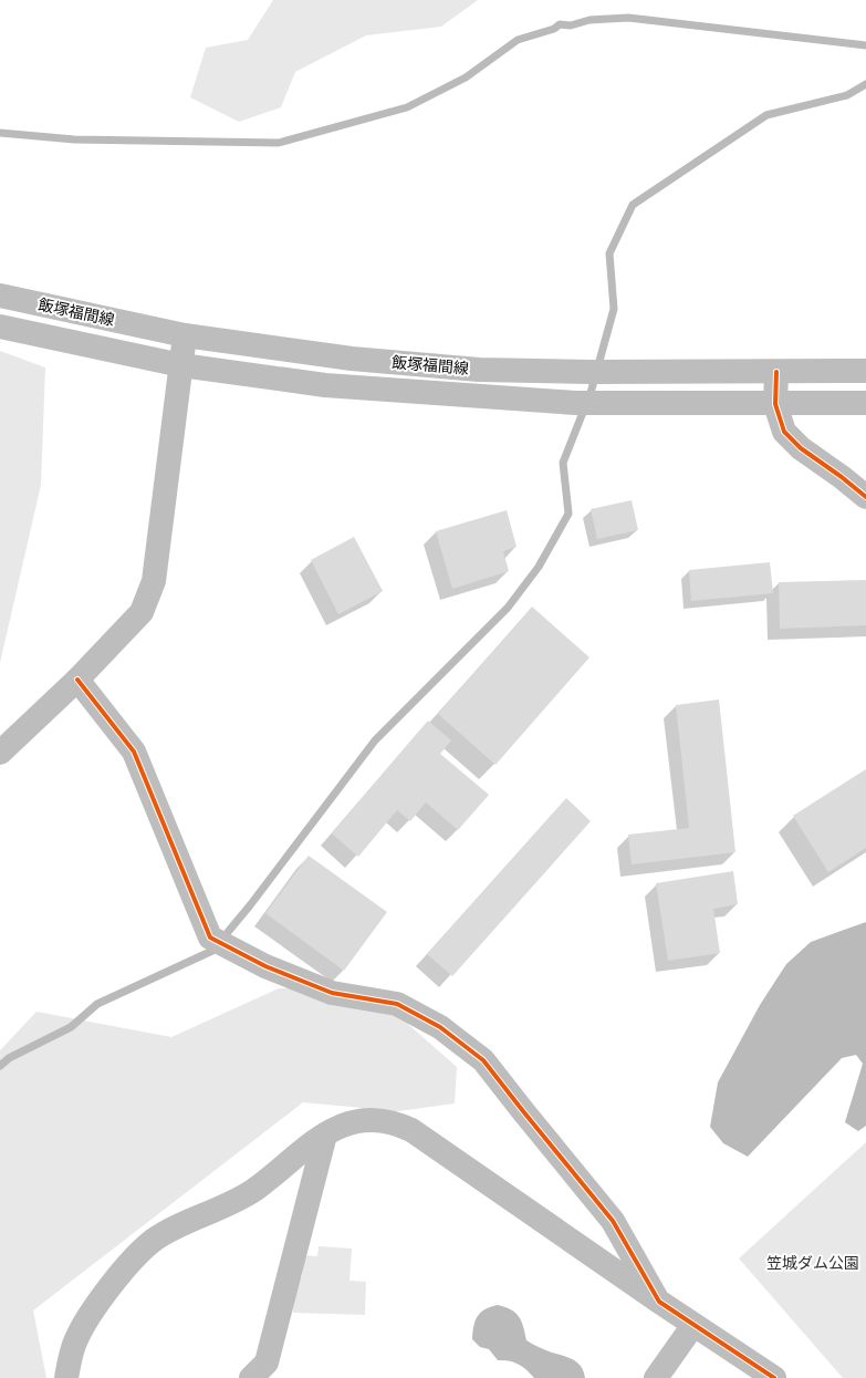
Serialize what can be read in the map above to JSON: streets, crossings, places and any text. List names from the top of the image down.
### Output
{
  "streets": {
    "main road": ["飯塚福間線"]
  },
  "parks": ["笠城ダム公園"]
}
